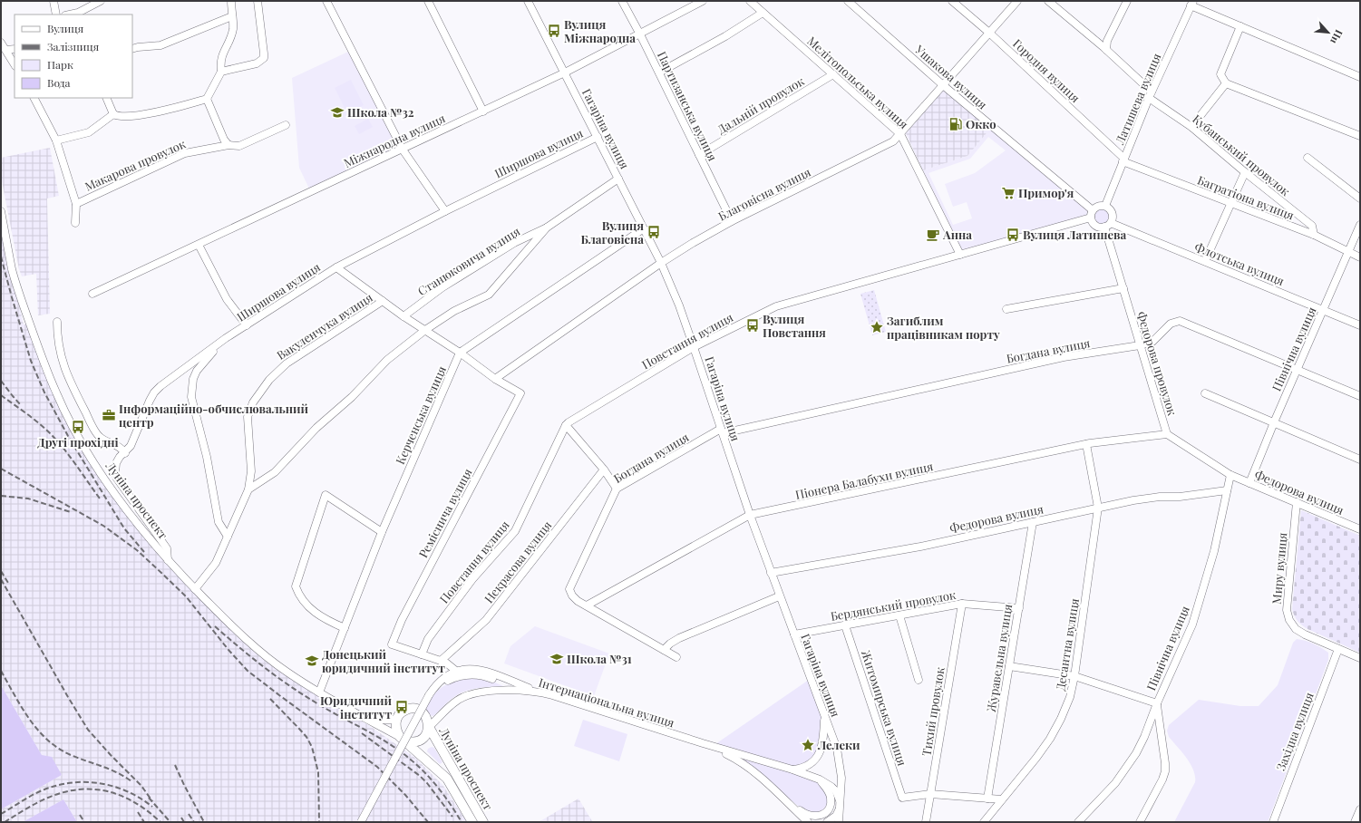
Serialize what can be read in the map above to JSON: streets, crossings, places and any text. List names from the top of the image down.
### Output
{
  "streets": {
    "main road": ["Луніна проспект"],
    "street": [
      "Городня вулиця",
      "Ушакова вулиця",
      "Мелітопольська вулиця",
      "Латишева вулиця",
      "Дальній провулок",
      "Партизанська вулиця",
      "Гагаріна вулиця",
      "Міжнародна вулиця",
      "Ширшова вулиця",
      "Кубанський провулок",
      "Макарова провулок",
      "Благовісна вулиця",
      "Багратіона вулиця",
      "Станюковича вулиця",
      "Флотська вулиця",
      "Вакуленчука вулиця",
      "Повстання вулиця",
      "Північна вулиця",
      "Богдана вулиця",
      "Федорова провулок",
      "Керченська вулиця",
      "Піонера Балабухи вулиця",
      "Федорова вулиця",
      "Реміснича вулиця",
      "Некрасова вулиця",
      "Миру вулиця",
      "Бердянський провулок",
      "Десантна вулиця",
      "Журавельна вулиця",
      "Інтернаціональна вулиця",
      "Житомирська вулиця",
      "Тихий провулок",
      "Західна вулиця"
    ]
  },
  "crossings": [
    ["Городня вулиця", "Латишева вулиця"],
    ["Городня вулиця", "Благовісна вулиця"],
    ["Городня вулиця", "Багратіона вулиця"],
    ["Ушакова вулиця", "Латишева вулиця"],
    ["Ушакова вулиця", "Благовісна вулиця"],
    ["Ушакова вулиця", "Флотська вулиця"],
    ["Ушакова вулиця", "Повстання вулиця"],
    ["Ушакова вулиця", "Федорова провулок"],
    ["Мелітопольська вулиця", "Дальній провулок"],
    ["Мелітопольська вулиця", "Благовісна вулиця"],
    ["Мелітопольська вулиця", "Повстання вулиця"],
    ["Латишева вулиця", "Кубанський провулок"],
    ["Латишева вулиця", "Багратіона вулиця"],
    ["Латишева вулиця", "Флотська вулиця"],
    ["Латишева вулиця", "Повстання вулиця"],
    ["Латишева вулиця", "Федорова провулок"],
    ["Дальній провулок", "Партизанська вулиця"],
    ["Партизанська вулиця", "Міжнародна вулиця"],
    ["Партизанська вулиця", "Благовісна вулиця"],
    ["Гагаріна вулиця", "Міжнародна вулиця"],
    ["Гагаріна вулиця", "Ширшова вулиця"],
    ["Гагаріна вулиця", "Благовісна вулиця"],
    ["Гагаріна вулиця", "Станюковича вулиця"],
    ["Гагаріна вулиця", "Повстання вулиця"],
    ["Гагаріна вулиця", "Богдана вулиця"],
    ["Гагаріна вулиця", "Піонера Балабухи вулиця"],
    ["Гагаріна вулиця", "Федорова вулиця"],
    ["Гагаріна вулиця", "Бердянський провулок"],
    ["Ширшова вулиця", "Луніна проспект"],
    ["Кубанський провулок", "Багратіона вулиця"],
    ["Благовісна вулиця", "Реміснича вулиця"],
    ["Багратіона вулиця", "Північна вулиця"],
    ["Станюковича вулиця", "Вакуленчука вулиця"],
    ["Флотська вулиця", "Повстання вулиця"],
    ["Флотська вулиця", "Північна вулиця"],
    ["Флотська вулиця", "Федорова провулок"],
    ["Повстання вулиця", "Федорова провулок"],
    ["Повстання вулиця", "Реміснича вулиця"],
    ["Північна вулиця", "Богдана вулиця"],
    ["Північна вулиця", "Федорова провулок"],
    ["Північна вулиця", "Федорова вулиця"],
    ["Богдана вулиця", "Федорова провулок"],
    ["Богдана вулиця", "Піонера Балабухи вулиця"],
    ["Федорова провулок", "Піонера Балабухи вулиця"],
    ["Федорова провулок", "Федорова вулиця"],
    ["Керченська вулиця", "Луніна проспект"],
    ["Піонера Балабухи вулиця", "Десантна вулиця"],
    ["Федорова вулиця", "Миру вулиця"],
    ["Федорова вулиця", "Десантна вулиця"],
    ["Федорова вулиця", "Журавельна вулиця"],
    ["Луніна проспект", "Інтернаціональна вулиця"],
    ["Миру вулиця", "Західна вулиця"],
    ["Бердянський провулок", "Журавельна вулиця"],
    ["Бердянський провулок", "Житомирська вулиця"],
    ["Бердянський провулок", "Тихий провулок"],
    ["Житомирська вулиця", "Тихий провулок"]
  ],
  "places": {
    "bus stop": [
      "Вулиця Міжнародна",
      "Вулиця Благовісна",
      "Вулиця Латишева",
      "Вулиця Повстання",
      "Другі прохідні",
      "Юридичний інститут"
    ],
    "school or university": ["Школа №32", "Школа №31", "Донецький юридичний інститут"],
    "fuel station": ["Окко"],
    "supermarket": ["Примор'я"],
    "cafe": ["Анна"],
    "place": ["Загиблим працівникам порту", "Лелеки"],
    "office": ["Інформаційно-обчислювальний центр"]
  },
  "legend": [
    "Вулиця",
    "Залізниця",
    "Парк",
    "Вода"
  ],
  "north": "bottom right"
}
